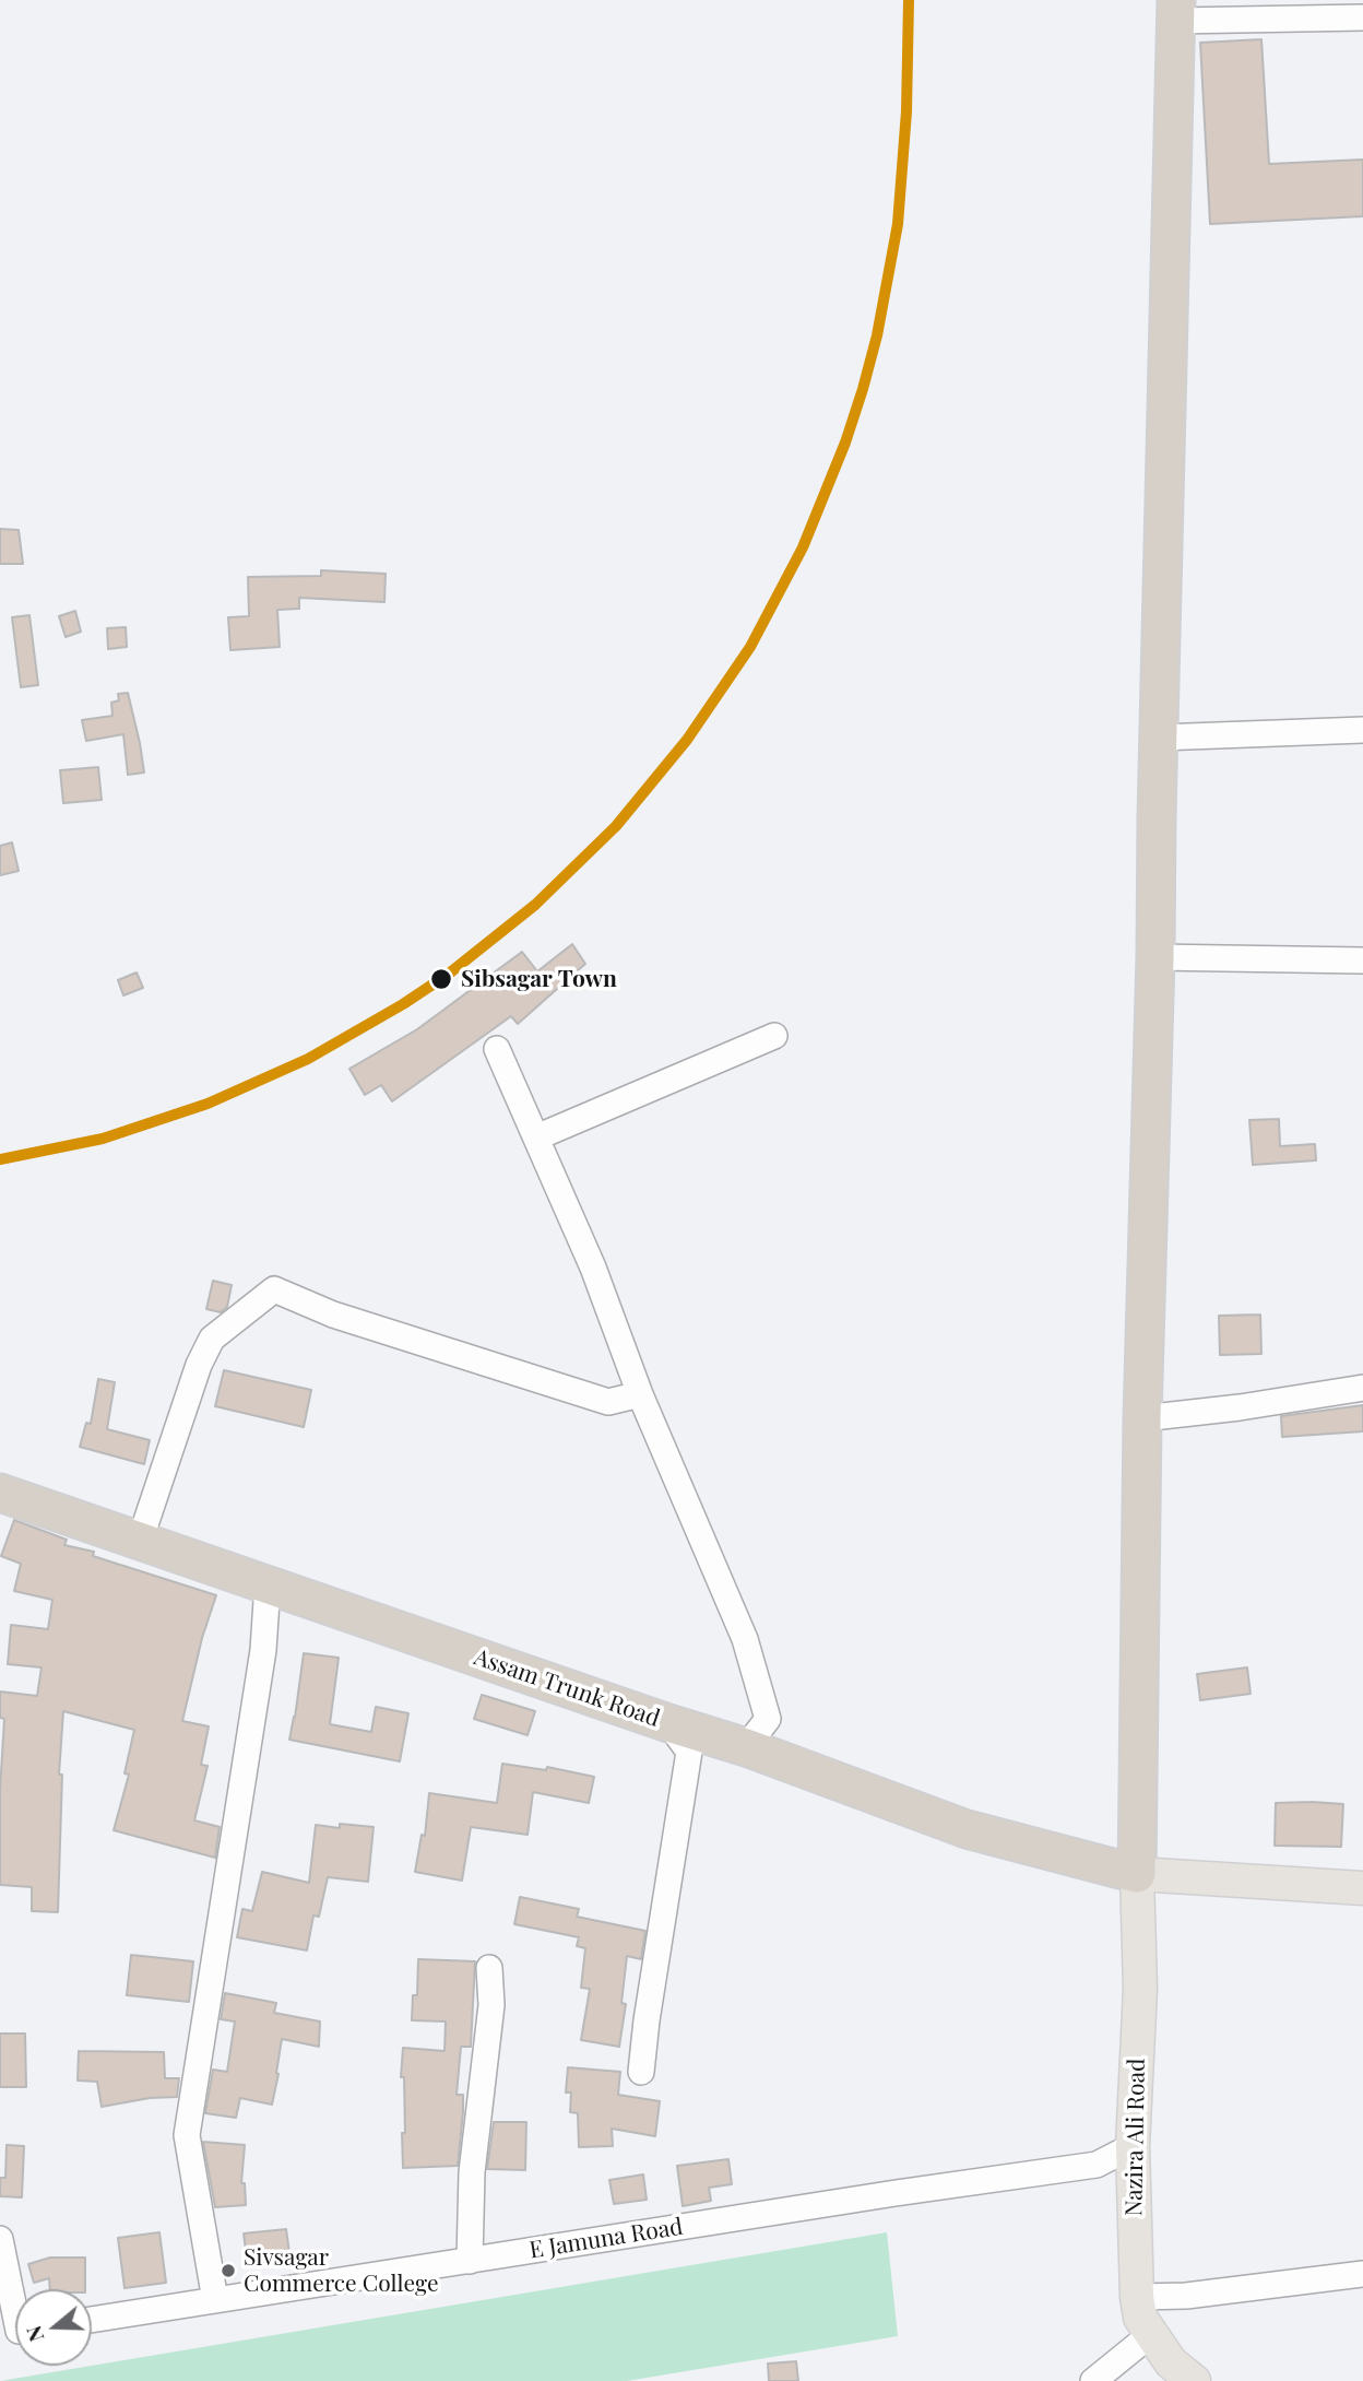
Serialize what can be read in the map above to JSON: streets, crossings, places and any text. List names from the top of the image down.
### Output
{
  "streets": {
    "highway": ["Assam Trunk Road"],
    "main road": ["Nazira Ali Road"],
    "street": ["E Jamuna Road"]
  },
  "crossings": [
    ["Assam Trunk Road", "Nazira Ali Road"],
    ["Nazira Ali Road", "E Jamuna Road"]
  ],
  "places": ["Sibsagar Town", "Sivsagar Commerce College"],
  "north": "left"
}
